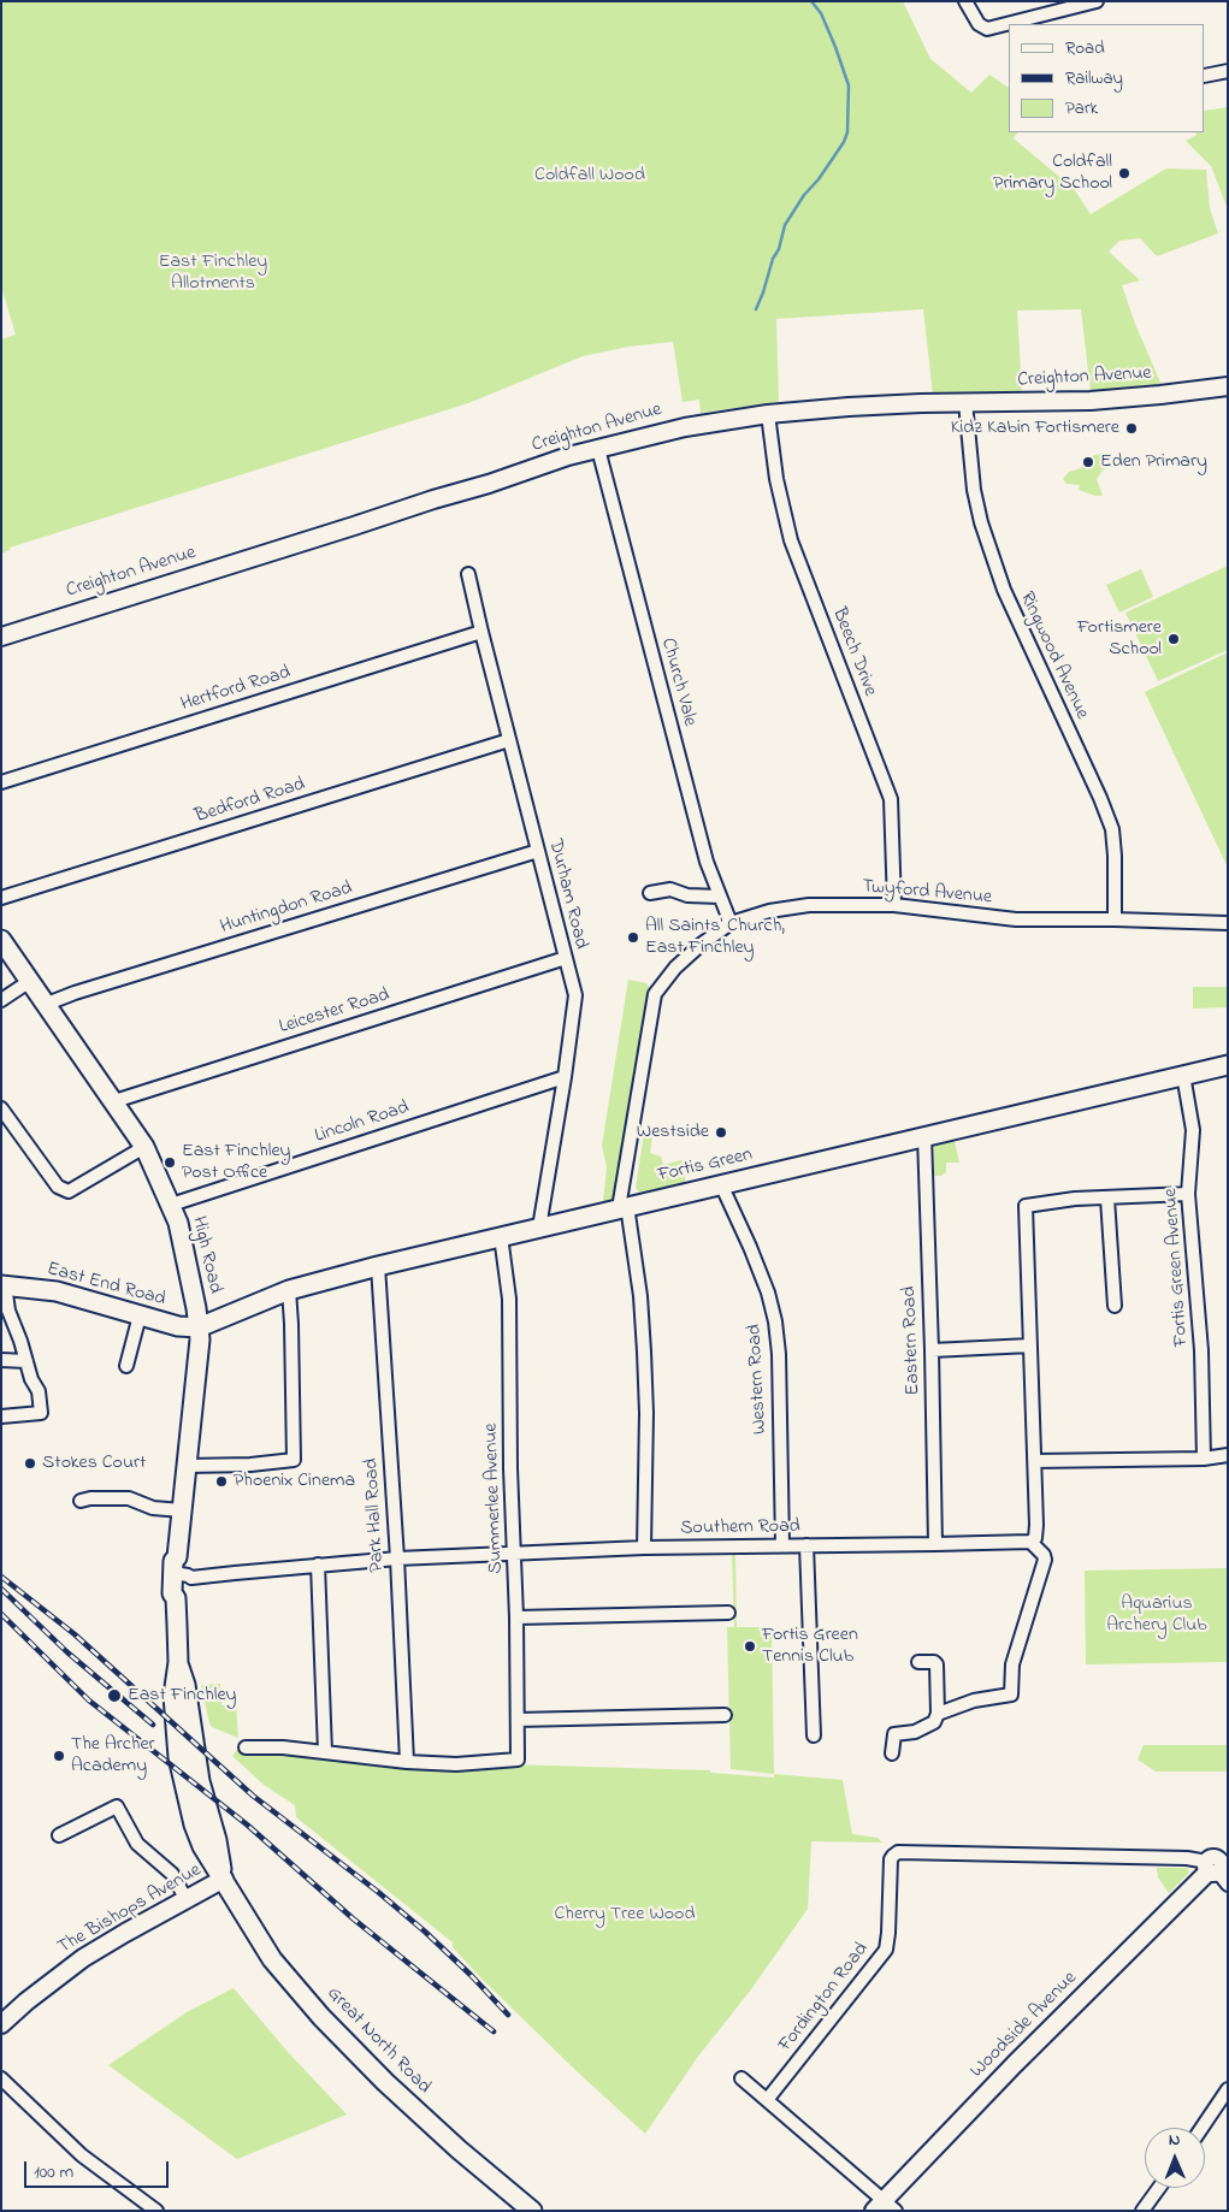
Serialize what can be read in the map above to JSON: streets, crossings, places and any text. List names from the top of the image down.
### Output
{
  "streets": {
    "main road": [
      "Fortis Green",
      "High Road",
      "East End Road",
      "Great North Road"
    ],
    "street": [
      "Creighton Avenue",
      "Beech Drive",
      "Ringwood Avenue",
      "Church Vale",
      "Hertford Road",
      "Bedford Road",
      "Twyford Avenue",
      "Durham Road",
      "Huntingdon Road",
      "Leicester Road",
      "Lincoln Road",
      "Fortis Green Avenue",
      "Eastern Road",
      "Western Road",
      "Summerlee Avenue",
      "Park Hall Road",
      "Southern Road",
      "The Bishops Avenue",
      "Fordington Road",
      "Woodside Avenue"
    ]
  },
  "crossings": [
    ["Creighton Avenue", "Beech Drive"],
    ["Creighton Avenue", "Ringwood Avenue"],
    ["Creighton Avenue", "Church Vale"],
    ["Beech Drive", "Twyford Avenue"],
    ["Ringwood Avenue", "Twyford Avenue"],
    ["Church Vale", "Twyford Avenue"],
    ["Hertford Road", "Durham Road"],
    ["Bedford Road", "Durham Road"],
    ["Twyford Avenue", "Fortis Green"],
    ["Twyford Avenue", "Southern Road"],
    ["Durham Road", "Huntingdon Road"],
    ["Durham Road", "Leicester Road"],
    ["Durham Road", "Lincoln Road"],
    ["Durham Road", "Fortis Green"],
    ["Huntingdon Road", "High Road"],
    ["Leicester Road", "High Road"],
    ["Lincoln Road", "High Road"],
    ["Fortis Green", "High Road"],
    ["Fortis Green", "Fortis Green Avenue"],
    ["Fortis Green", "East End Road"],
    ["Fortis Green", "Eastern Road"],
    ["Fortis Green", "Western Road"],
    ["Fortis Green", "Summerlee Avenue"],
    ["Fortis Green", "Park Hall Road"],
    ["High Road", "East End Road"],
    ["High Road", "Southern Road"],
    ["High Road", "Great North Road"],
    ["Eastern Road", "Southern Road"],
    ["Western Road", "Southern Road"],
    ["Summerlee Avenue", "Park Hall Road"],
    ["Summerlee Avenue", "Southern Road"],
    ["Park Hall Road", "Southern Road"],
    ["The Bishops Avenue", "Great North Road"],
    ["Fordington Road", "Woodside Avenue"]
  ],
  "parks": [
    "Coldfall Wood",
    "East Finchley Allotments",
    "Aquarius Archery Club",
    "Cherry Tree Wood"
  ],
  "places": [
    "Coldfall Primary School",
    "Kidz Kabin Fortismere",
    "Eden Primary",
    "Fortismere School",
    "All Saints' Church, East Finchley",
    "Westside",
    "East Finchley Post Office",
    "Stokes Court",
    "Phoenix Cinema",
    "Fortis Green Tennis Club",
    "East Finchley",
    "The Archer Academy"
  ],
  "legend": ["Road", "Railway", "Park"],
  "scale_bar": "100 m",
  "north": "top"
}
